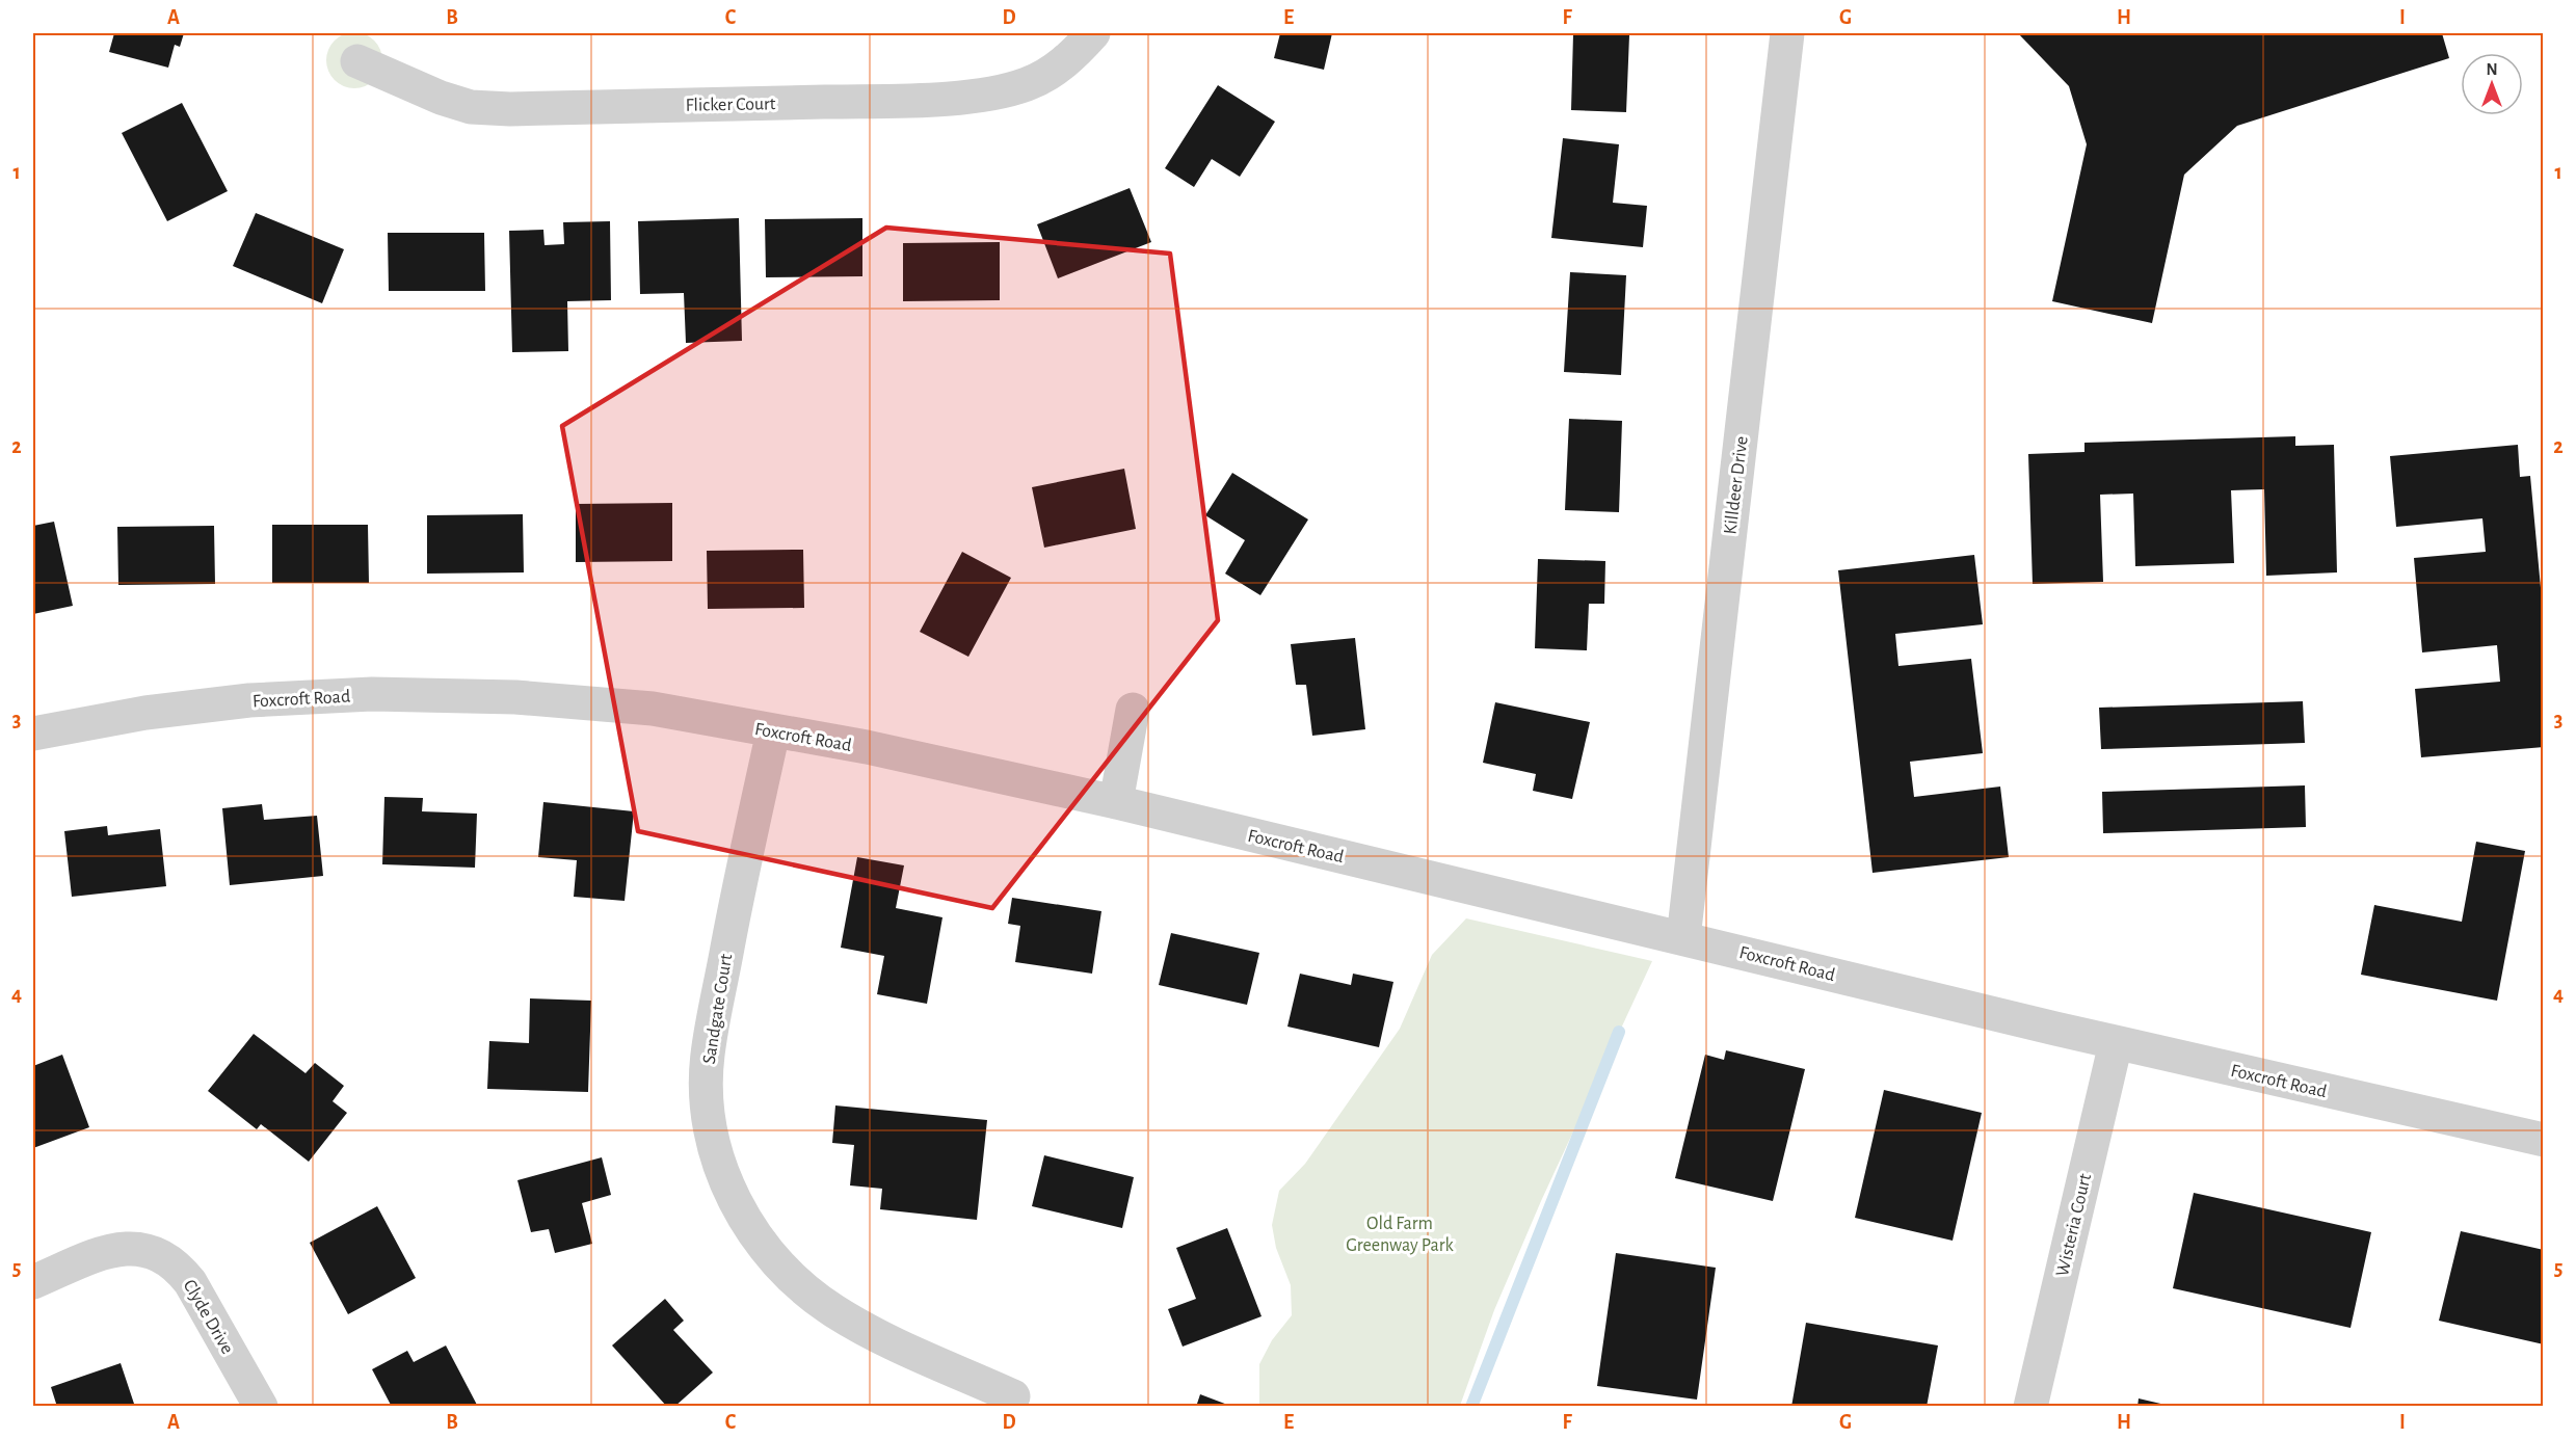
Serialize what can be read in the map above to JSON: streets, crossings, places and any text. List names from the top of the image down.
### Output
{
  "streets": {
    "street": [
      "Flicker Court",
      "Killdeer Drive",
      "Foxcroft Road",
      "Sandgate Court",
      "Wisteria Court",
      "Clyde Drive"
    ]
  },
  "crossings": [
    ["Killdeer Drive", "Foxcroft Road"],
    ["Foxcroft Road", "Sandgate Court"],
    ["Foxcroft Road", "Wisteria Court"]
  ],
  "parks": ["Old Farm Greenway Park"],
  "north": "top",
  "grid": {
    "columns": [
      "A",
      "B",
      "C",
      "D",
      "E",
      "F",
      "G",
      "H",
      "I"
    ],
    "rows": [
      "1",
      "2",
      "3",
      "4",
      "5"
    ]
  }
}
